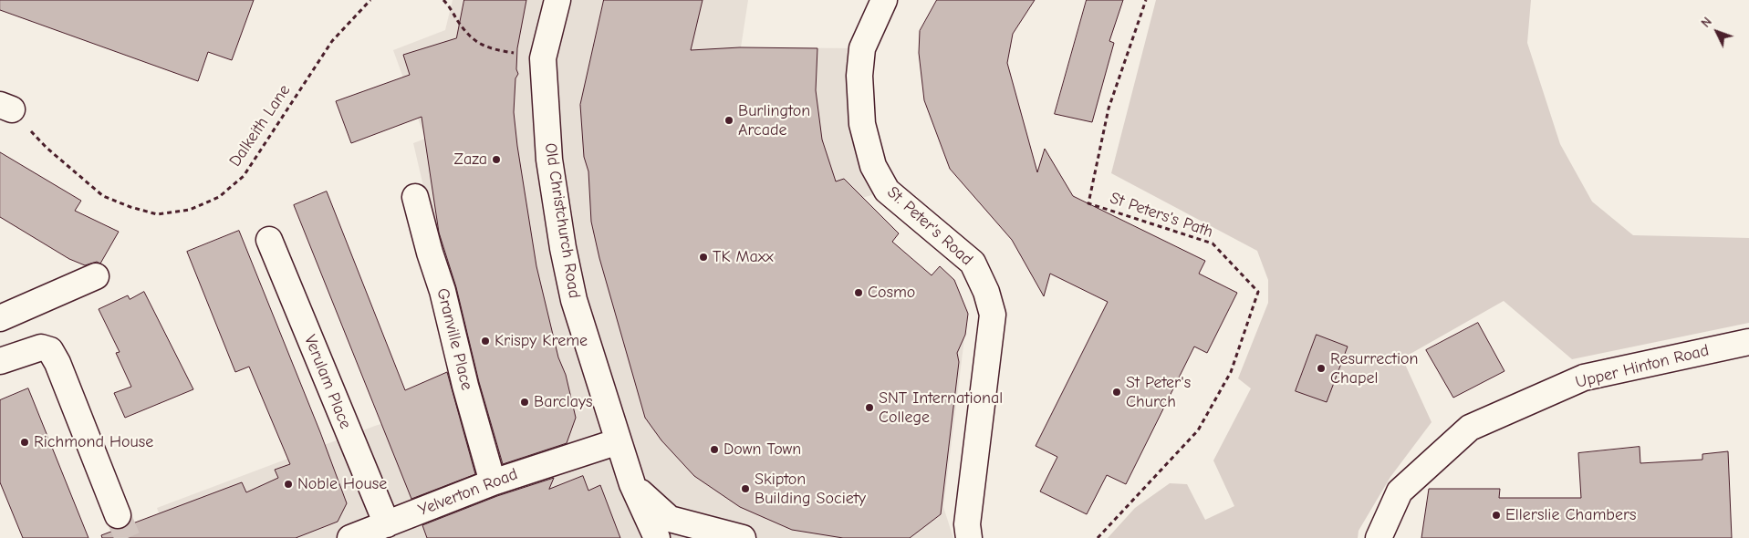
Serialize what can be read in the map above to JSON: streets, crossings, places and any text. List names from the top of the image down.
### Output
{
  "streets": {
    "street": [
      "Old Christchurch Road",
      "St. Peter's Road",
      "Granville Place",
      "Upper Hinton Road",
      "Verulam Place",
      "Yelverton Road"
    ],
    "path": ["Dalkeith Lane", "St Peters's Path"]
  },
  "crossings": [
    ["Old Christchurch Road", "Yelverton Road"],
    ["Granville Place", "Yelverton Road"],
    ["Verulam Place", "Yelverton Road"]
  ],
  "places": [
    "Burlington Arcade",
    "Zaza",
    "TK Maxx",
    "Cosmo",
    "Krispy Kreme",
    "Resurrection Chapel",
    "St Peter's Church",
    "Barclays",
    "SNT International College",
    "Richmond House",
    "Down Town",
    "Noble House",
    "Skipton Building Society",
    "Ellerslie Chambers"
  ],
  "north": "top left"
}
